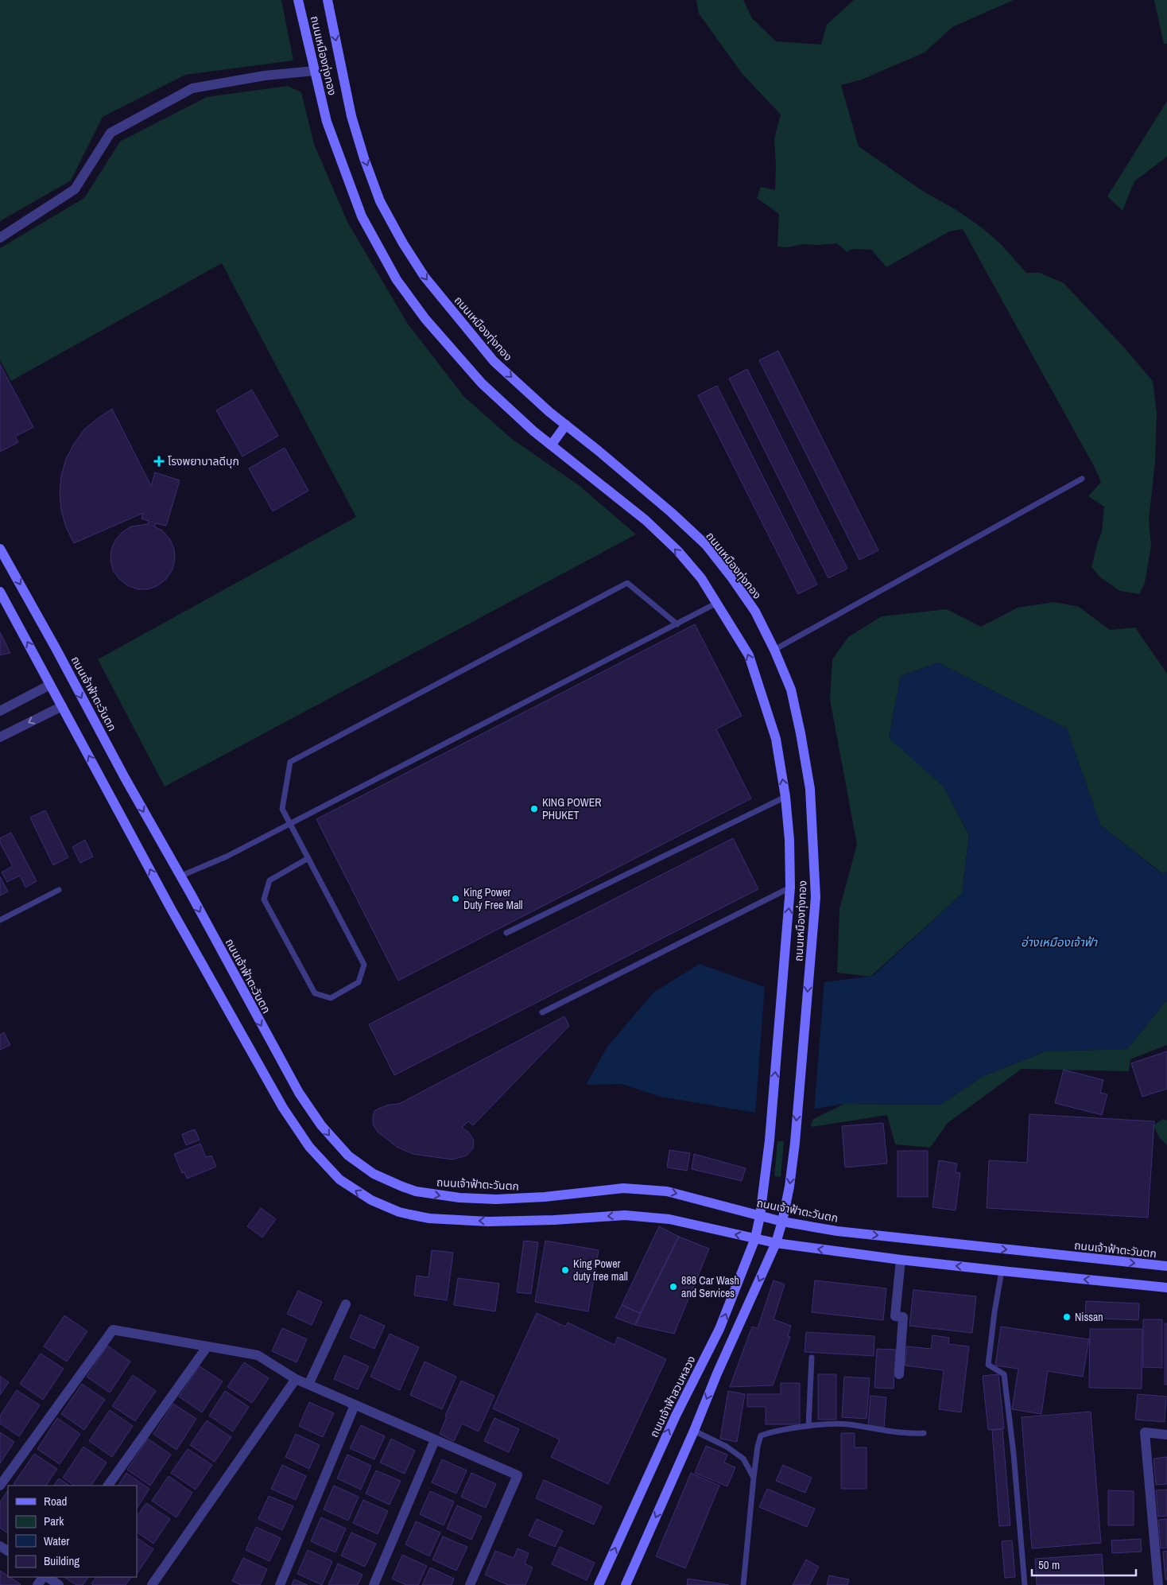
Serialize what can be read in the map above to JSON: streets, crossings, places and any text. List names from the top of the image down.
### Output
{
  "streets": {
    "main road": ["ถนนเหมืองทุ่งทอง", "ถนนเจ้าฟ้าตะวันตก", "ถนนเจ้าฟ้าสวนหลวง"]
  },
  "crossings": [
    ["ถนนเหมืองทุ่งทอง", "ถนนเจ้าฟ้าตะวันตก"],
    ["ถนนเหมืองทุ่งทอง", "ถนนเจ้าฟ้าสวนหลวง"],
    ["ถนนเจ้าฟ้าตะวันตก", "ถนนเจ้าฟ้าสวนหลวง"]
  ],
  "one_way": ["ถนนเจ้าฟ้าตะวันตก"],
  "water": ["อ่างเหมืองเจ้าฟ้า"],
  "places": {
    "health": ["โรงพยาบาลดีบุก"],
    "other": [
      "KING POWER PHUKET",
      "King Power Duty Free Mall",
      "King Power duty free mall",
      "888 Car Wash and Services",
      "Nissan"
    ]
  },
  "legend": [
    "Road",
    "Park",
    "Water",
    "Building"
  ],
  "scale_bar": "50 m"
}
